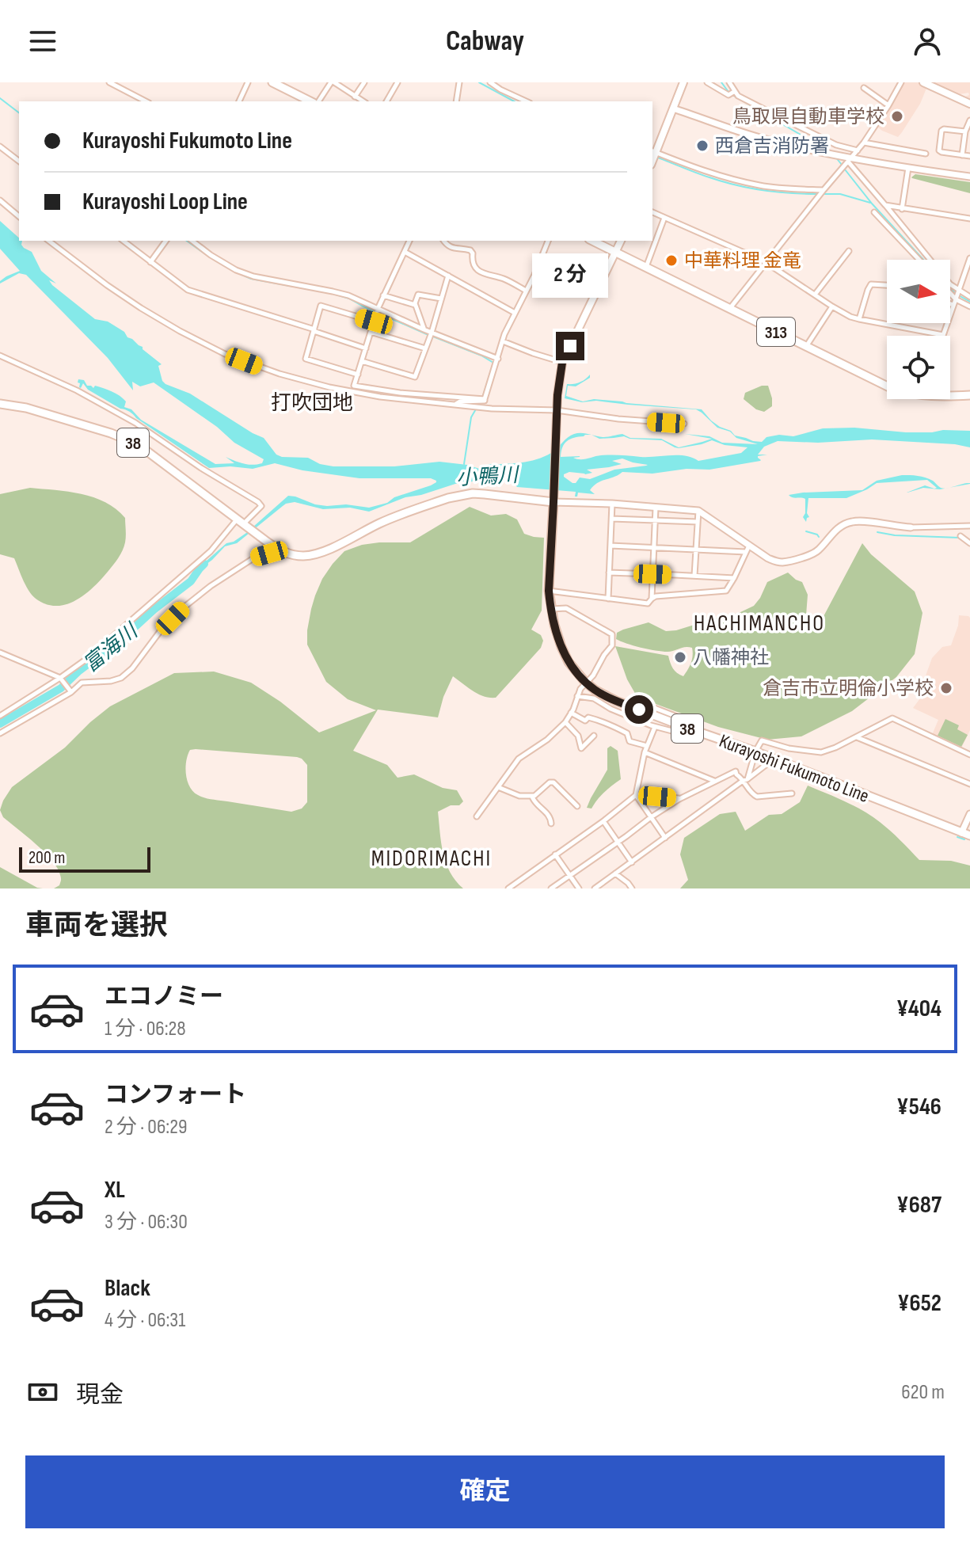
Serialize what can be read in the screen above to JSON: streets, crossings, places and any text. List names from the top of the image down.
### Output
{
  "streets": {
    "main road": ["313", "38", "Kurayoshi Fukumoto Line"]
  },
  "crossings": [
    ["38", "Kurayoshi Fukumoto Line"]
  ],
  "districts": ["打吹団地", "HACHIMANCHO", "MIDORIMACHI"],
  "water": ["小鴨川", "富海川"],
  "places": [
    "鳥取県自動車学校",
    "西倉吉消防署",
    "中華料理 金竜",
    "八幡神社",
    "倉吉市立明倫小学校"
  ],
  "scale_bar": "200 m",
  "north": "right",
  "page": {
    "header": "Cabway",
    "banner": ["Kurayoshi Fukumoto Line", "Kurayoshi Loop Line"],
    "bubble": "2 分",
    "scale": "200 m",
    "heading": "車両を選択",
    "list": [
      {
        "name": "エコノミー",
        "note": "1 分 · 06:28",
        "value": "¥404"
      },
      {
        "name": "コンフォート",
        "note": "2 分 · 06:29",
        "value": "¥546"
      },
      {
        "name": "XL",
        "note": "3 分 · 06:30",
        "value": "¥687"
      },
      {
        "name": "Black",
        "note": "4 分 · 06:31",
        "value": "¥652"
      }
    ],
    "pay": ["現金", "620 m"],
    "buttons": "確定"
  }
}
